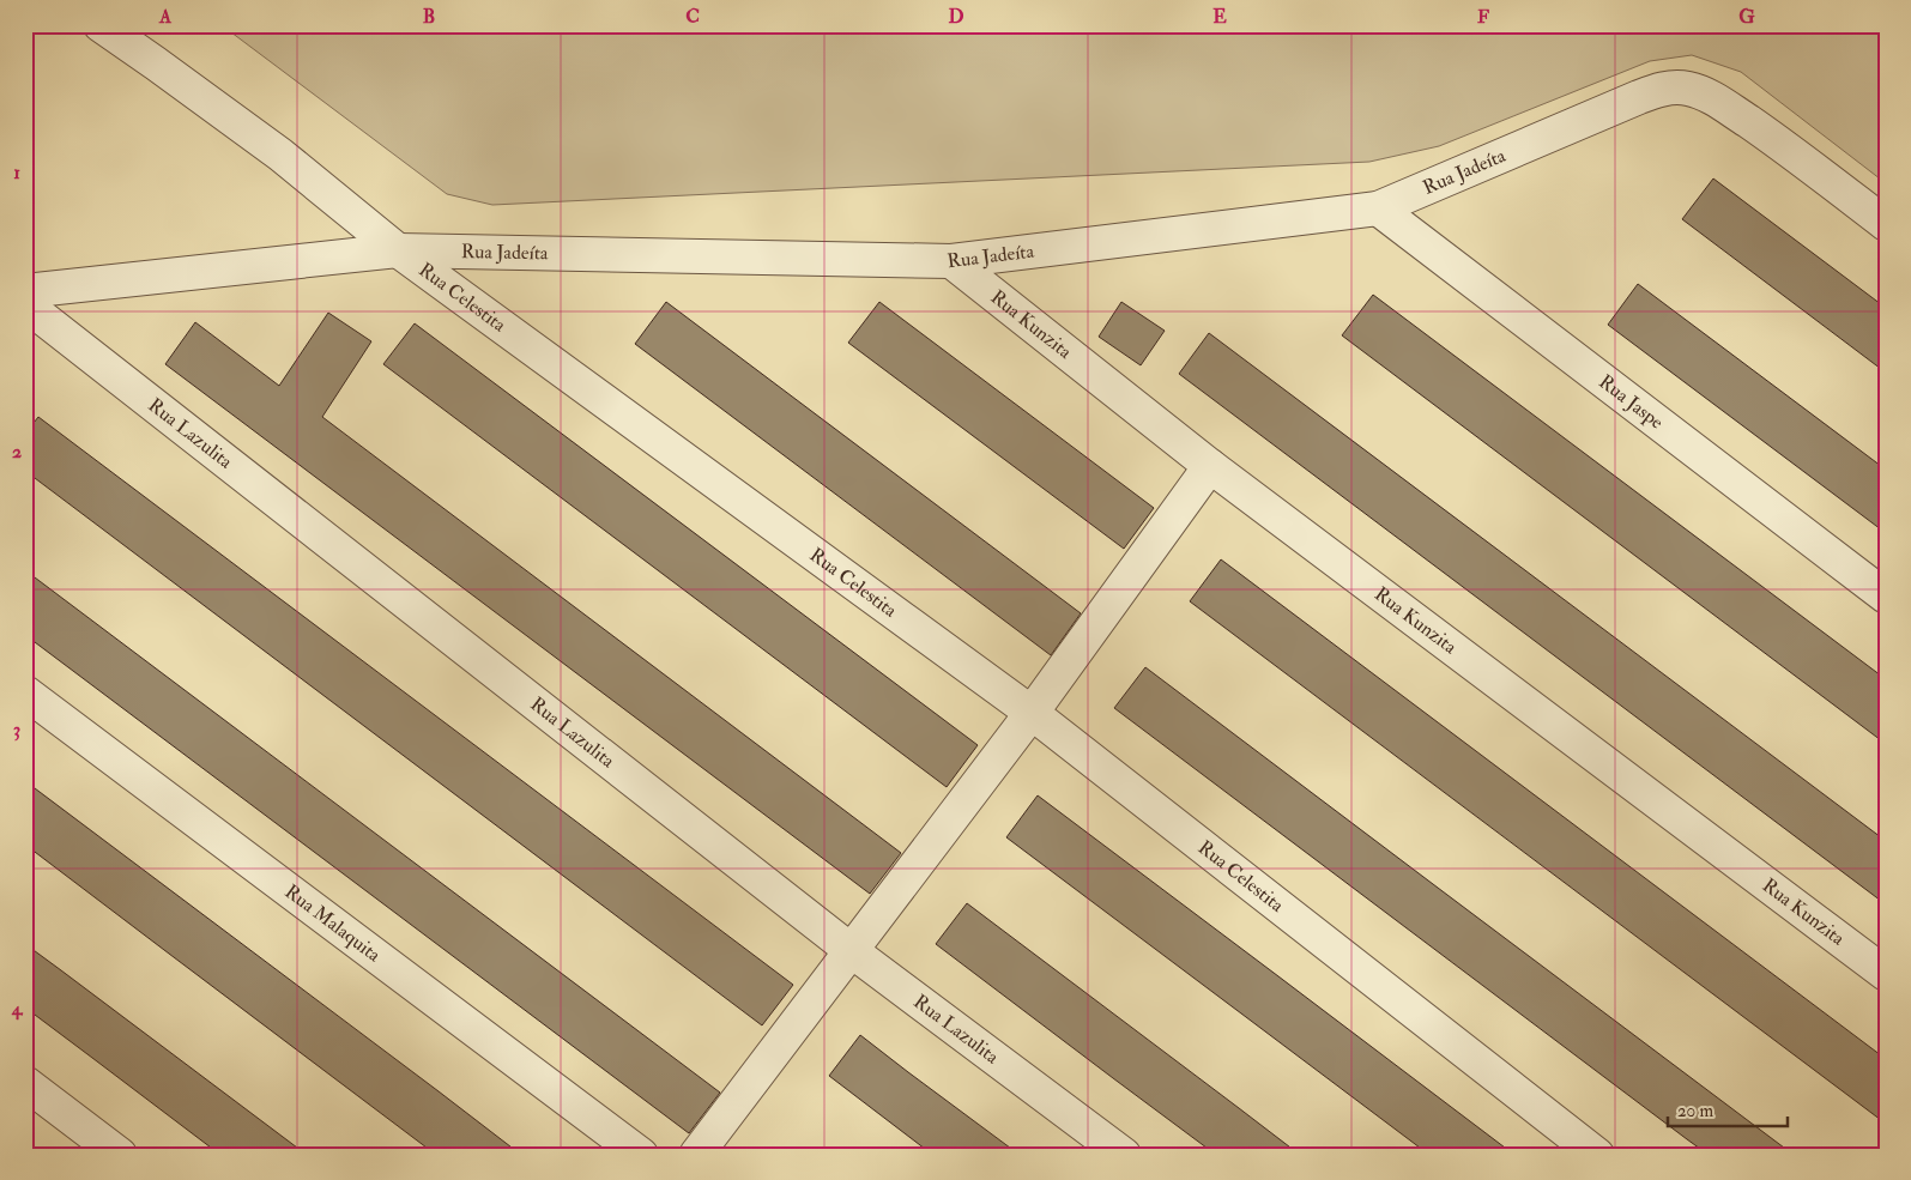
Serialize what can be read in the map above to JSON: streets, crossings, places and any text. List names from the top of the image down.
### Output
{
  "streets": {
    "street": [
      "Rua Jadeíta",
      "Rua Celestita",
      "Rua Kunzita",
      "Rua Jaspe",
      "Rua Lazulita",
      "Rua Malaquita"
    ]
  },
  "crossings": [
    ["Rua Jadeíta", "Rua Celestita"],
    ["Rua Jadeíta", "Rua Kunzita"],
    ["Rua Jadeíta", "Rua Jaspe"]
  ],
  "scale_bar": "20 m",
  "grid": {
    "columns": [
      "A",
      "B",
      "C",
      "D",
      "E",
      "F",
      "G"
    ],
    "rows": [
      "1",
      "2",
      "3",
      "4"
    ]
  }
}
